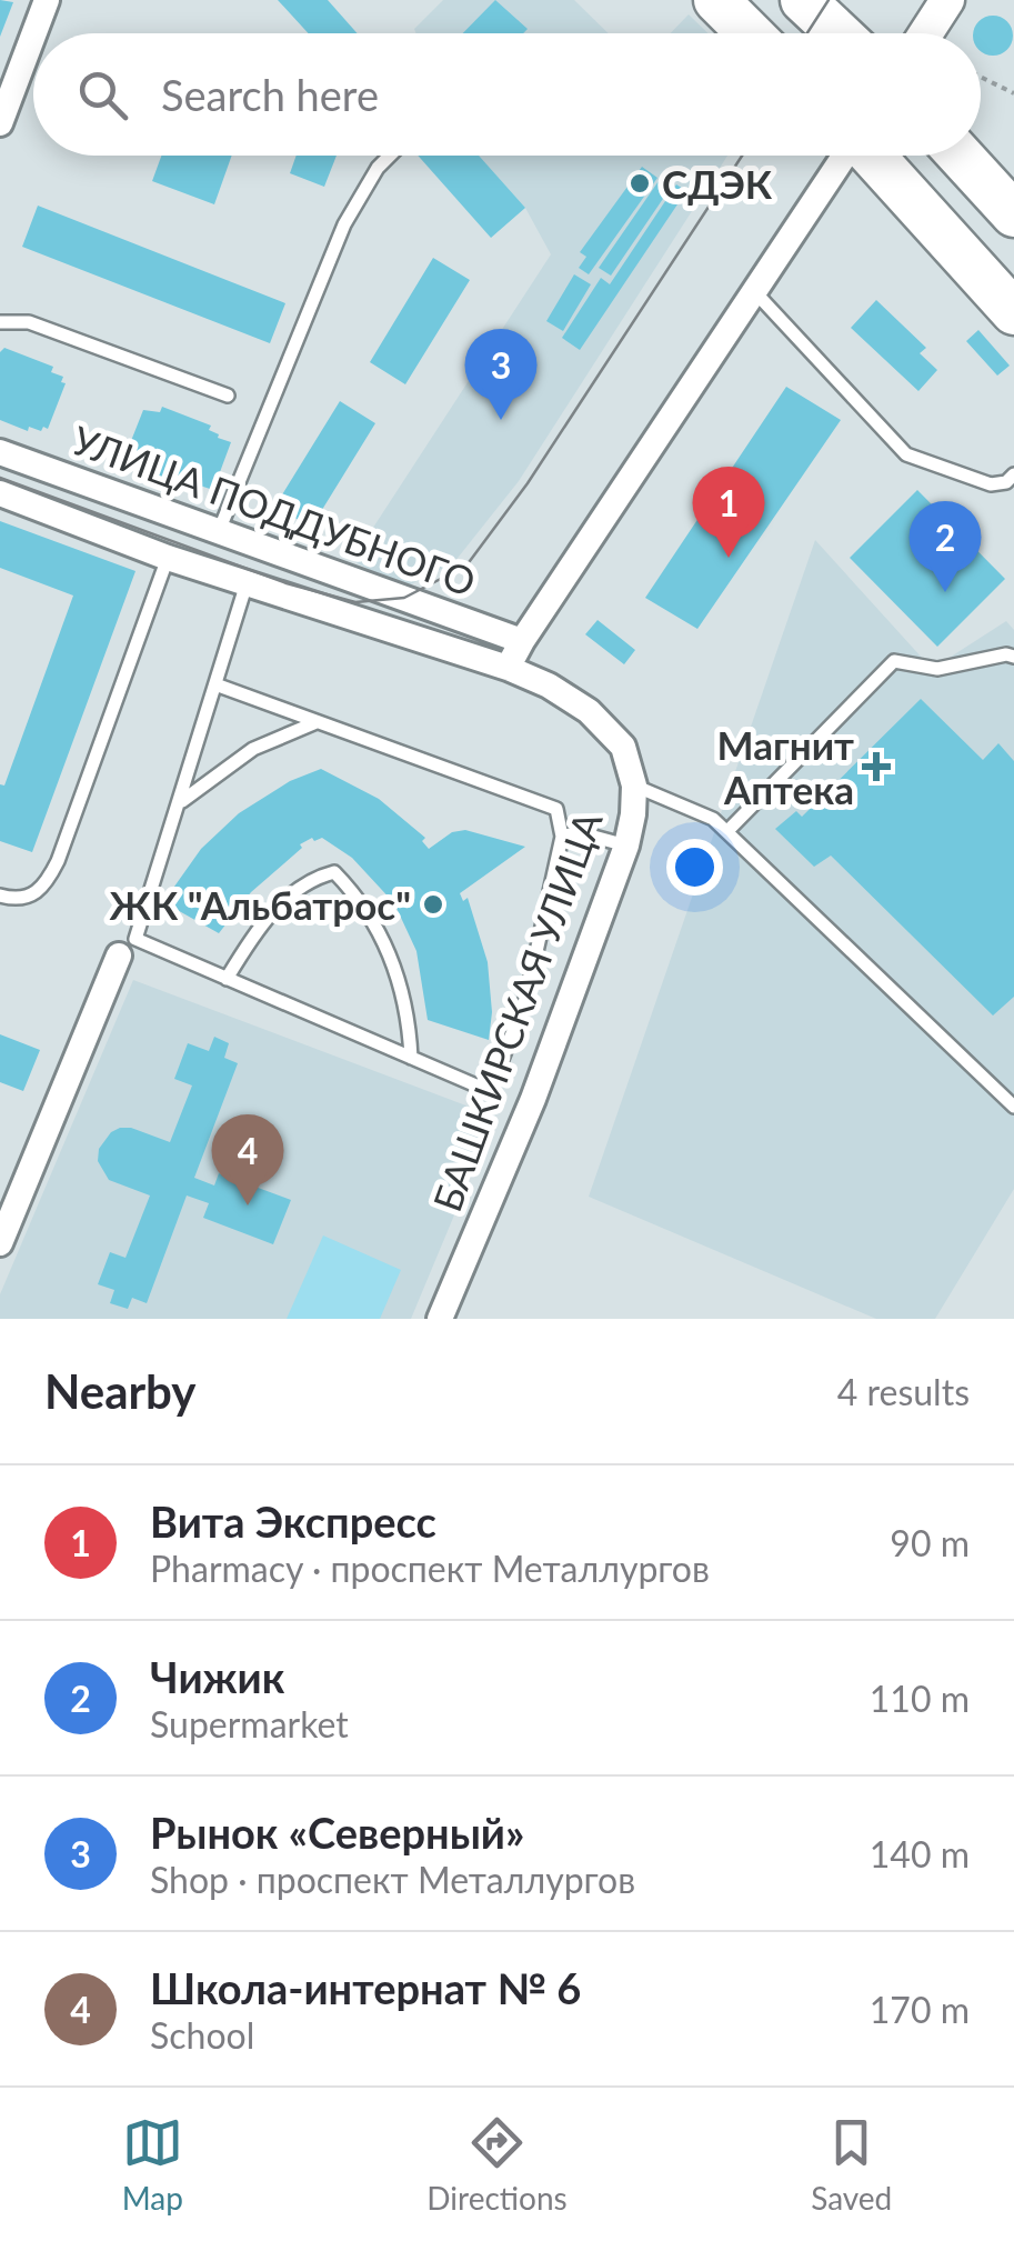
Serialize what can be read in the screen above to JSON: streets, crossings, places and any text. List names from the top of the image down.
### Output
{
  "streets": {
    "street": ["УЛИЦА ПОДДУБНОГО", "БАШКИРСКАЯ УЛИЦА"]
  },
  "crossings": [
    ["УЛИЦА ПОДДУБНОГО", "БАШКИРСКАЯ УЛИЦА"]
  ],
  "places": {
    "other": ["СДЭК", "ЖК \"Альбатрос\""],
    "health": ["Магнит Аптека"]
  },
  "page": {
    "search": "Search here",
    "pins": [
      "3",
      "1",
      "2",
      "4"
    ],
    "heading": ["Nearby", "4 results"],
    "list": [
      {
        "mark": "1",
        "name": "Вита Экспресс",
        "note": "Pharmacy · проспект Металлургов",
        "value": "90 m"
      },
      {
        "mark": "2",
        "name": "Чижик",
        "note": "Supermarket",
        "value": "110 m"
      },
      {
        "mark": "3",
        "name": "Рынок «Северный»",
        "note": "Shop · проспект Металлургов",
        "value": "140 m"
      },
      {
        "mark": "4",
        "name": "Школа-интернат № 6",
        "note": "School",
        "value": "170 m"
      }
    ],
    "nav": ["Map", "Directions", "Saved"]
  }
}
